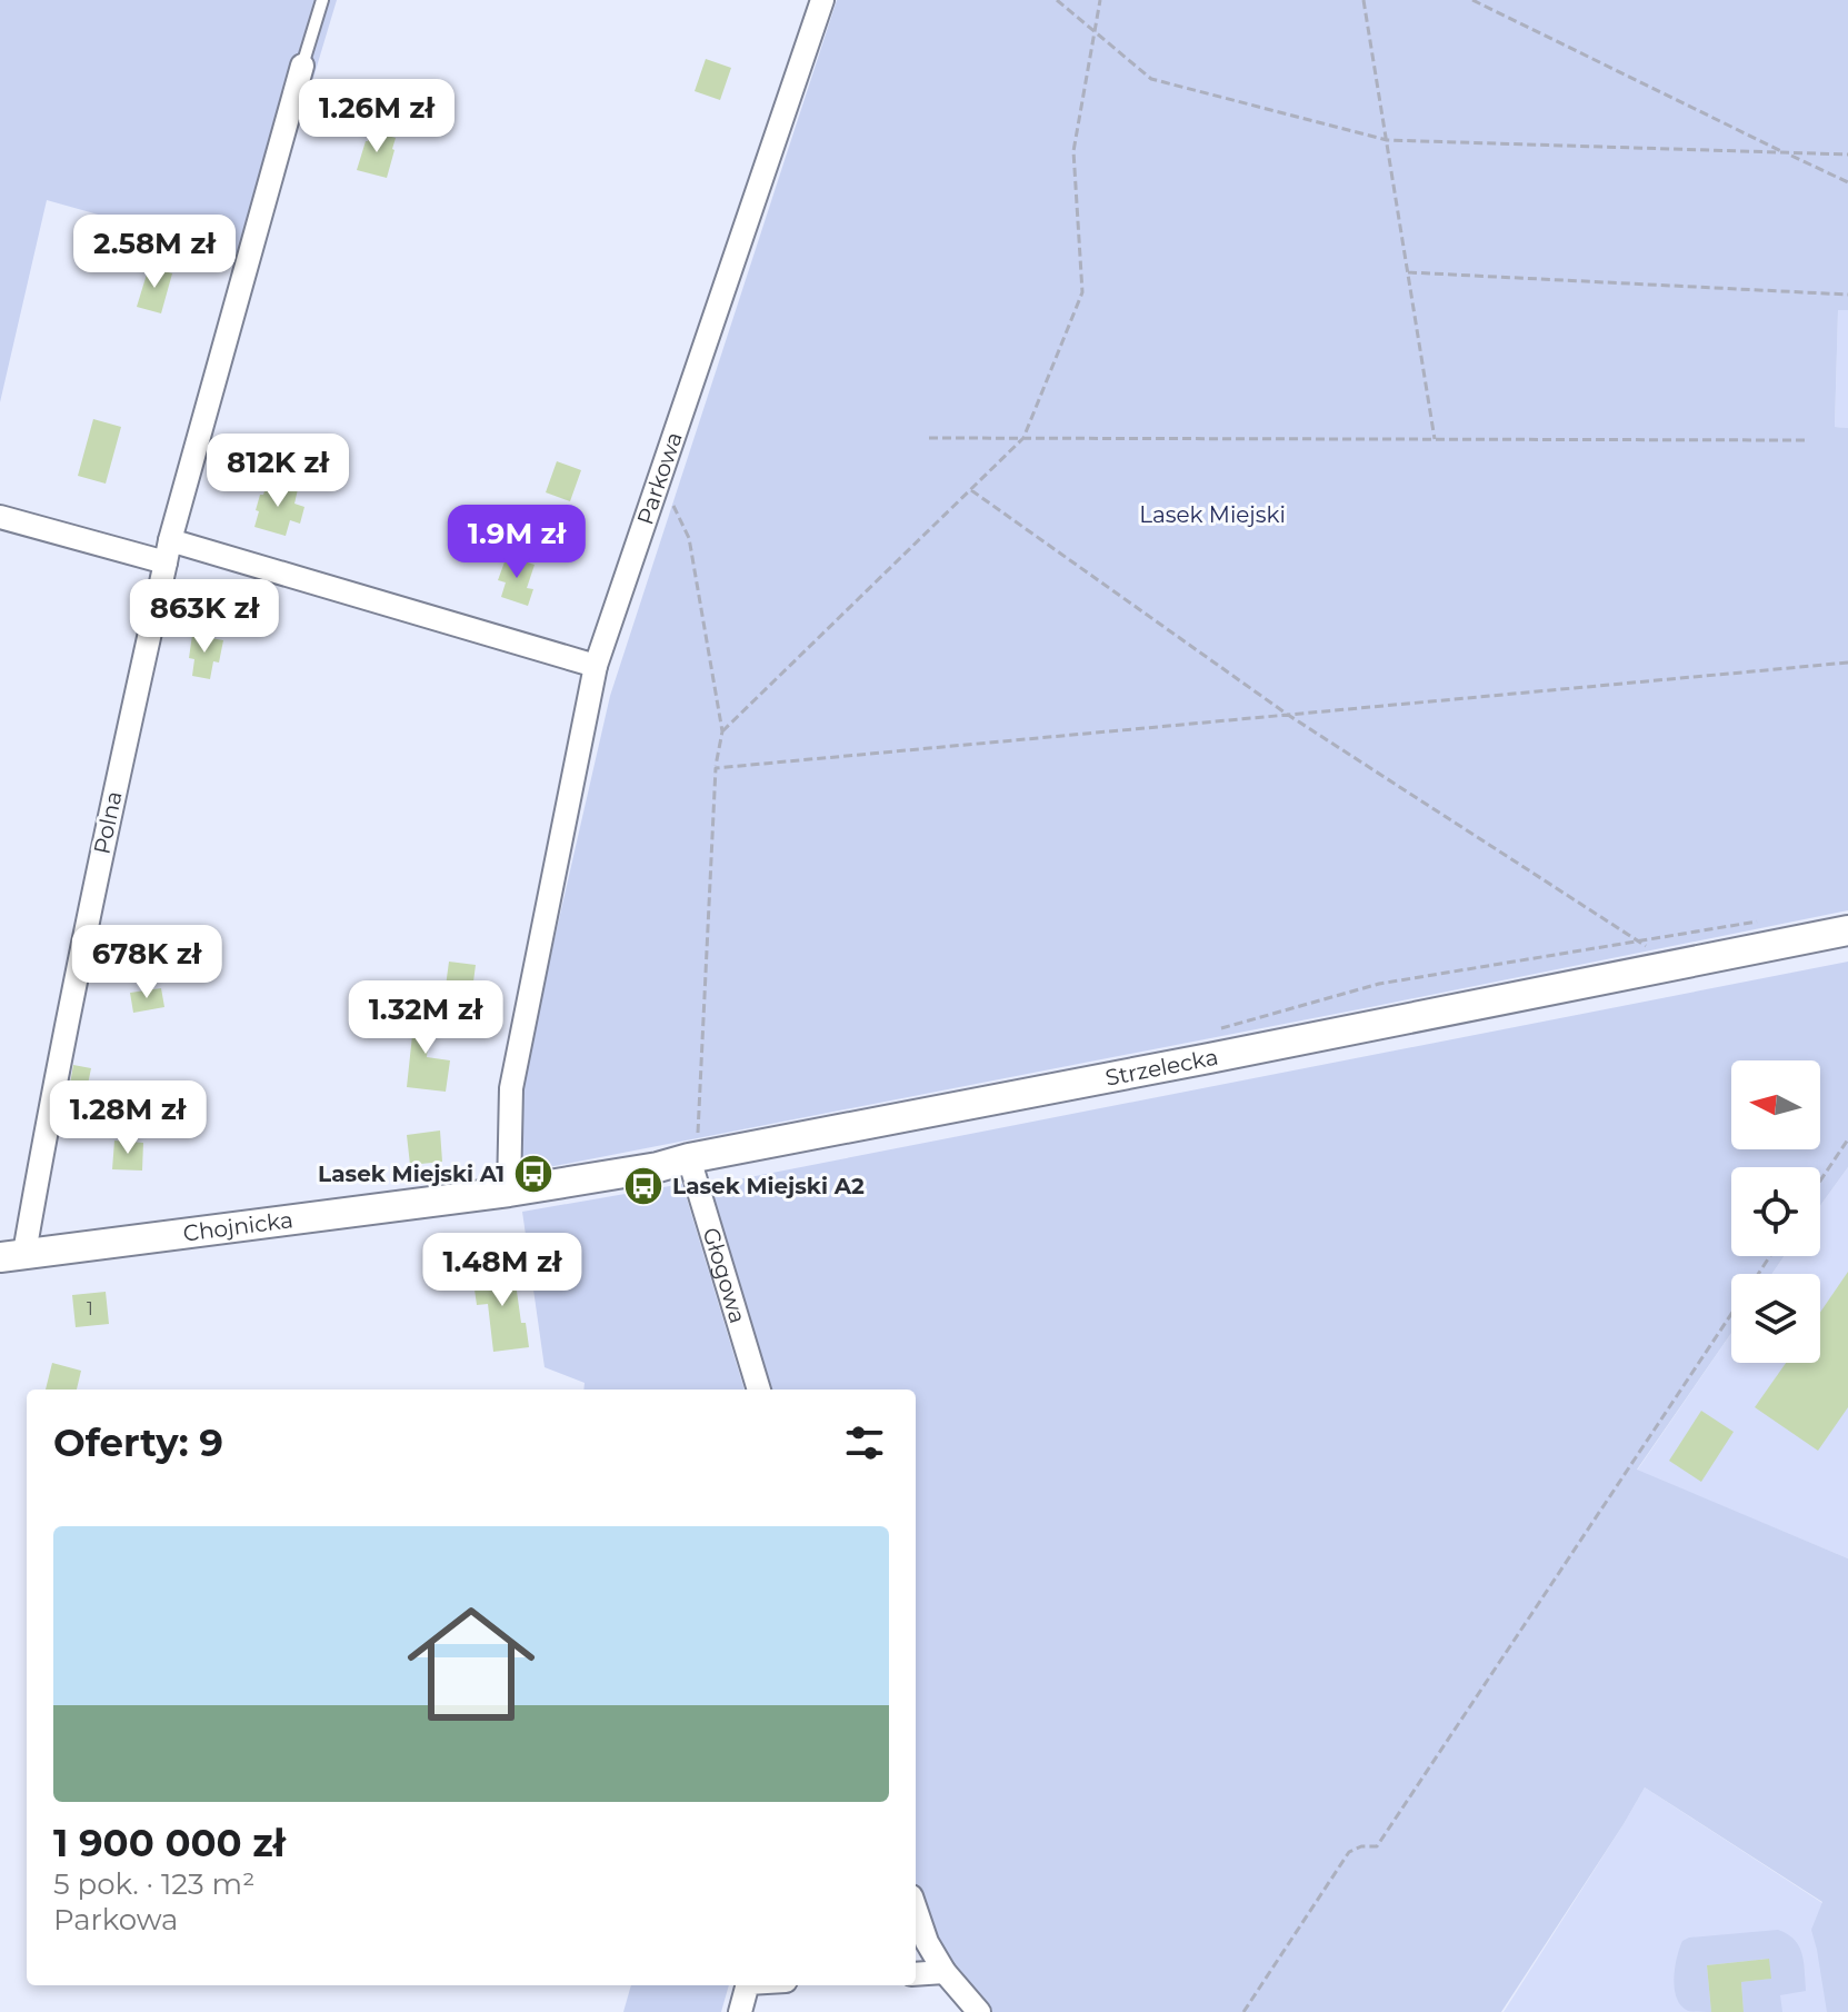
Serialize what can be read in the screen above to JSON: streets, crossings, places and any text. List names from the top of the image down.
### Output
{
  "streets": {
    "street": [
      "Parkowa",
      "Polna",
      "Strzelecka",
      "Chojnicka",
      "Głogowa"
    ]
  },
  "crossings": [
    ["Parkowa", "Strzelecka"],
    ["Polna", "Chojnicka"],
    ["Strzelecka", "Chojnicka"],
    ["Strzelecka", "Głogowa"]
  ],
  "parks": ["Lasek Miejski"],
  "places": {
    "bus stop": ["Lasek Miejski A1", "Lasek Miejski A2"]
  },
  "house_numbers": ["1"],
  "north": "left",
  "page": {
    "price": [
      "1.26M zł",
      "2.58M zł",
      "812K zł",
      "1.9M zł",
      "863K zł",
      "678K zł",
      "1.32M zł",
      "1.28M zł",
      "1.48M zł"
    ],
    "heading": "Oferty: 9",
    "list": [
      {
        "name": "1 900 000 zł",
        "note": "5 pok. · 123 m² · Parkowa"
      }
    ]
  }
}
